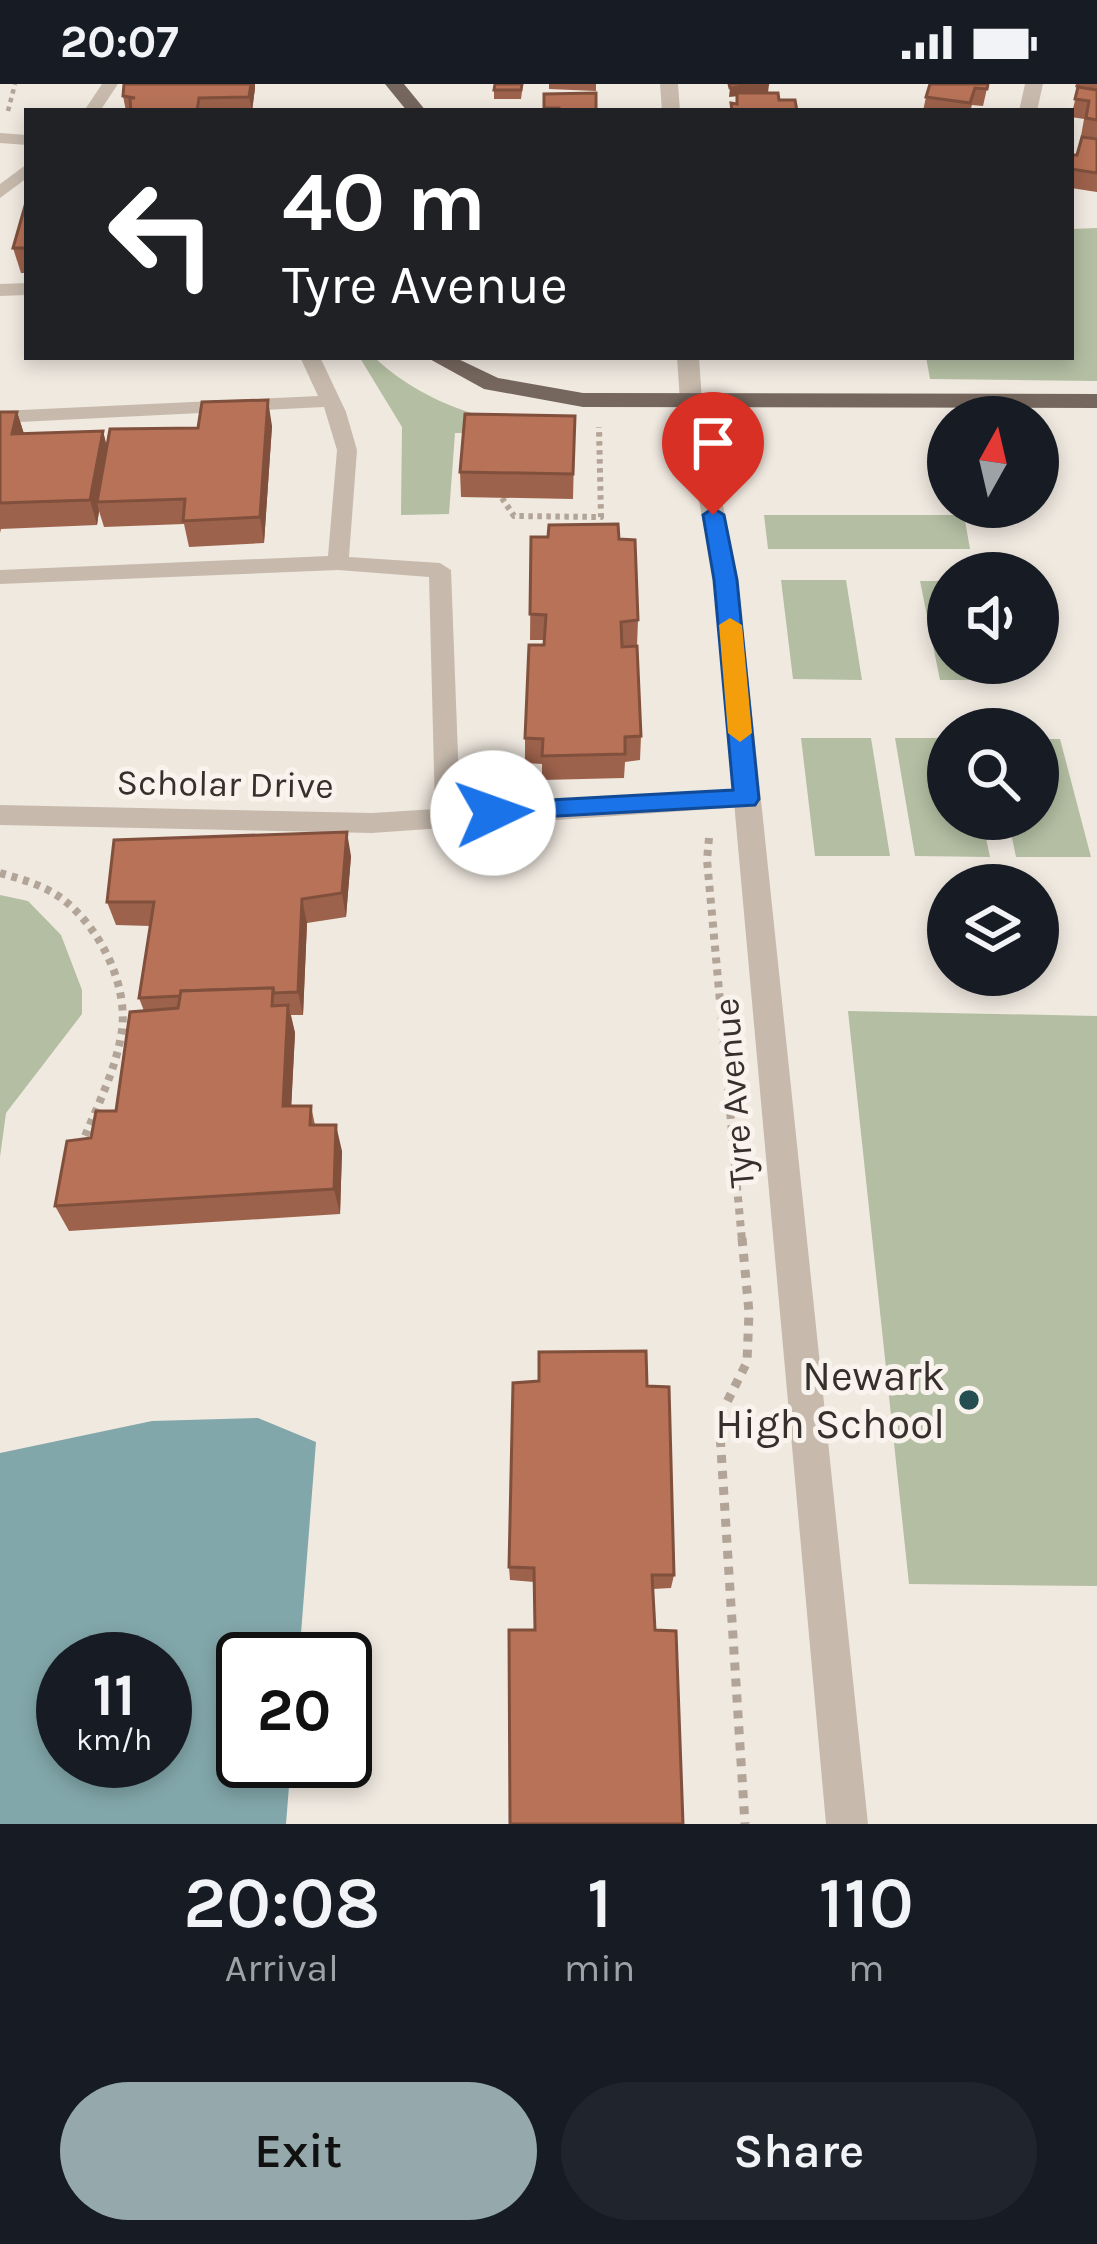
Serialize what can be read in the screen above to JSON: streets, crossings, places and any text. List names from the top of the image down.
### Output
{
  "streets": {
    "street": ["Tyre Avenue"],
    "lane": ["Scholar Drive"]
  },
  "crossings": [
    ["Scholar Drive", "Tyre Avenue"]
  ],
  "places": ["Newark High School"],
  "north": "top",
  "page": {
    "status": "20:07",
    "turn": ["40 m", "Tyre Avenue"],
    "speed": "11 km/h",
    "limit": "20",
    "eta": [
      "20:08",
      "Arrival",
      "1",
      "min",
      "110",
      "m"
    ],
    "buttons": ["Exit", "Share"]
  }
}
